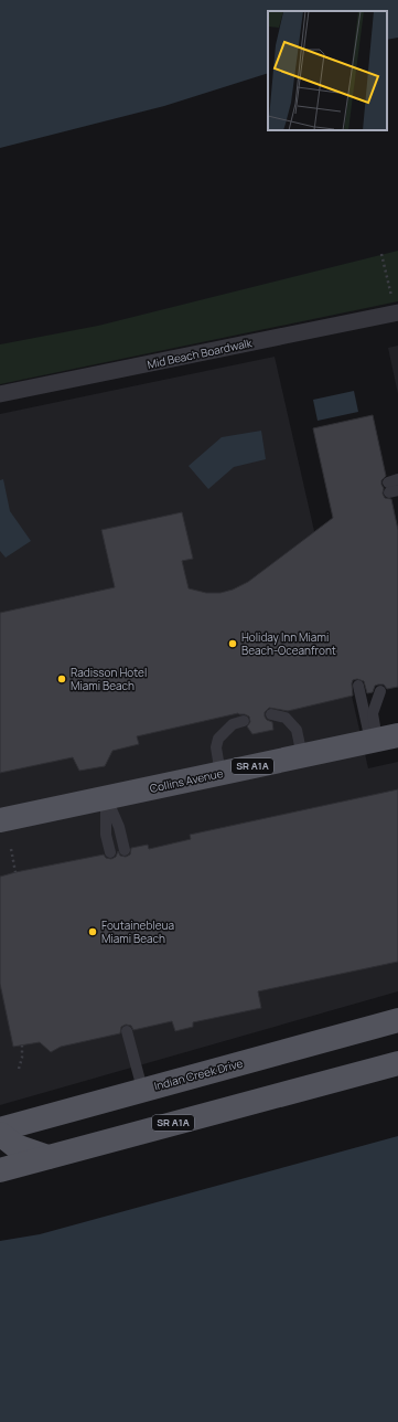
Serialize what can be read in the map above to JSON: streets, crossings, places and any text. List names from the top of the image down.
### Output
{
  "streets": {
    "main road": ["SR A1A", "Collins Avenue", "Indian Creek Drive"],
    "street": ["Mid Beach Boardwalk"]
  },
  "places": ["Holiday Inn Miami Beach-Oceanfront", "Radisson Hotel Miami Beach", "Foutainebleua Miami Beach"]
}
